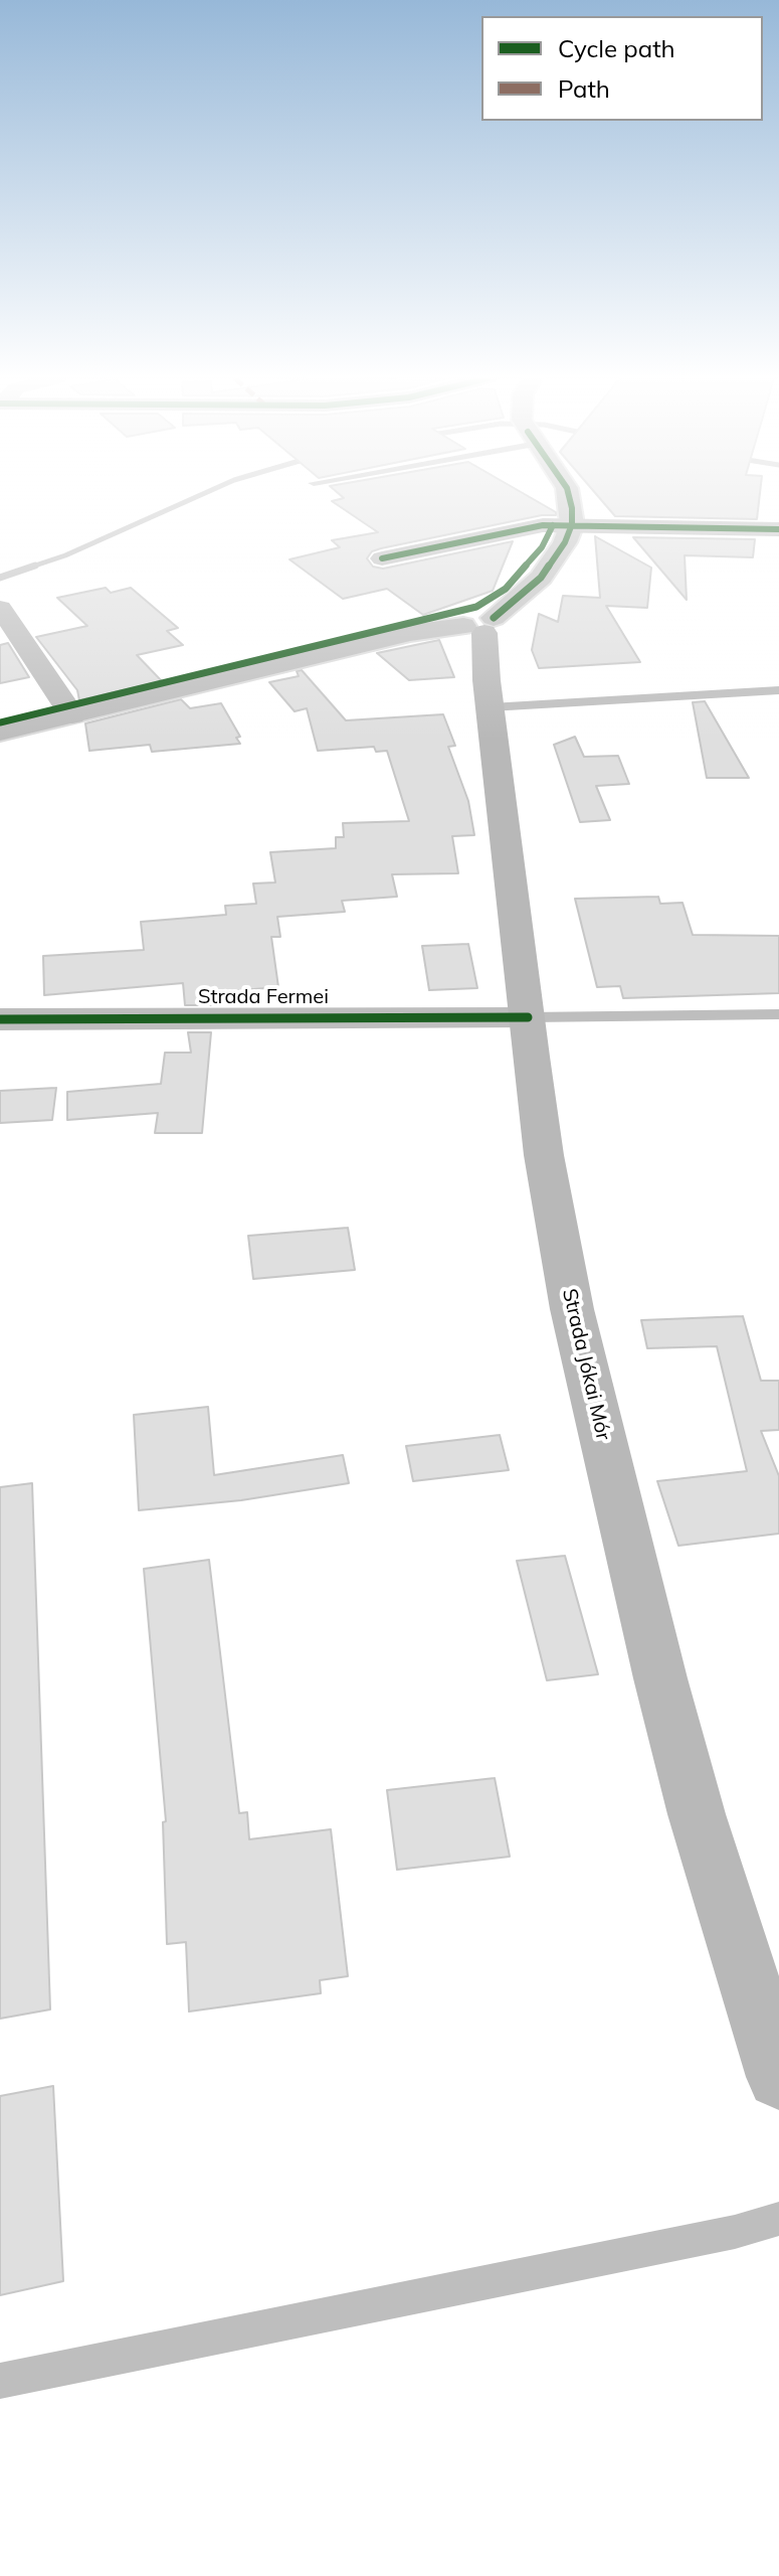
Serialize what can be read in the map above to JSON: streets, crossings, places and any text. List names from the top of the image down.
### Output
{
  "streets": {
    "main road": ["Strada Jókai Mór"],
    "street": ["Strada Fermei"]
  },
  "crossings": [
    ["Strada Fermei", "Strada Jókai Mór"]
  ],
  "legend": ["Cycle path", "Path"]
}
